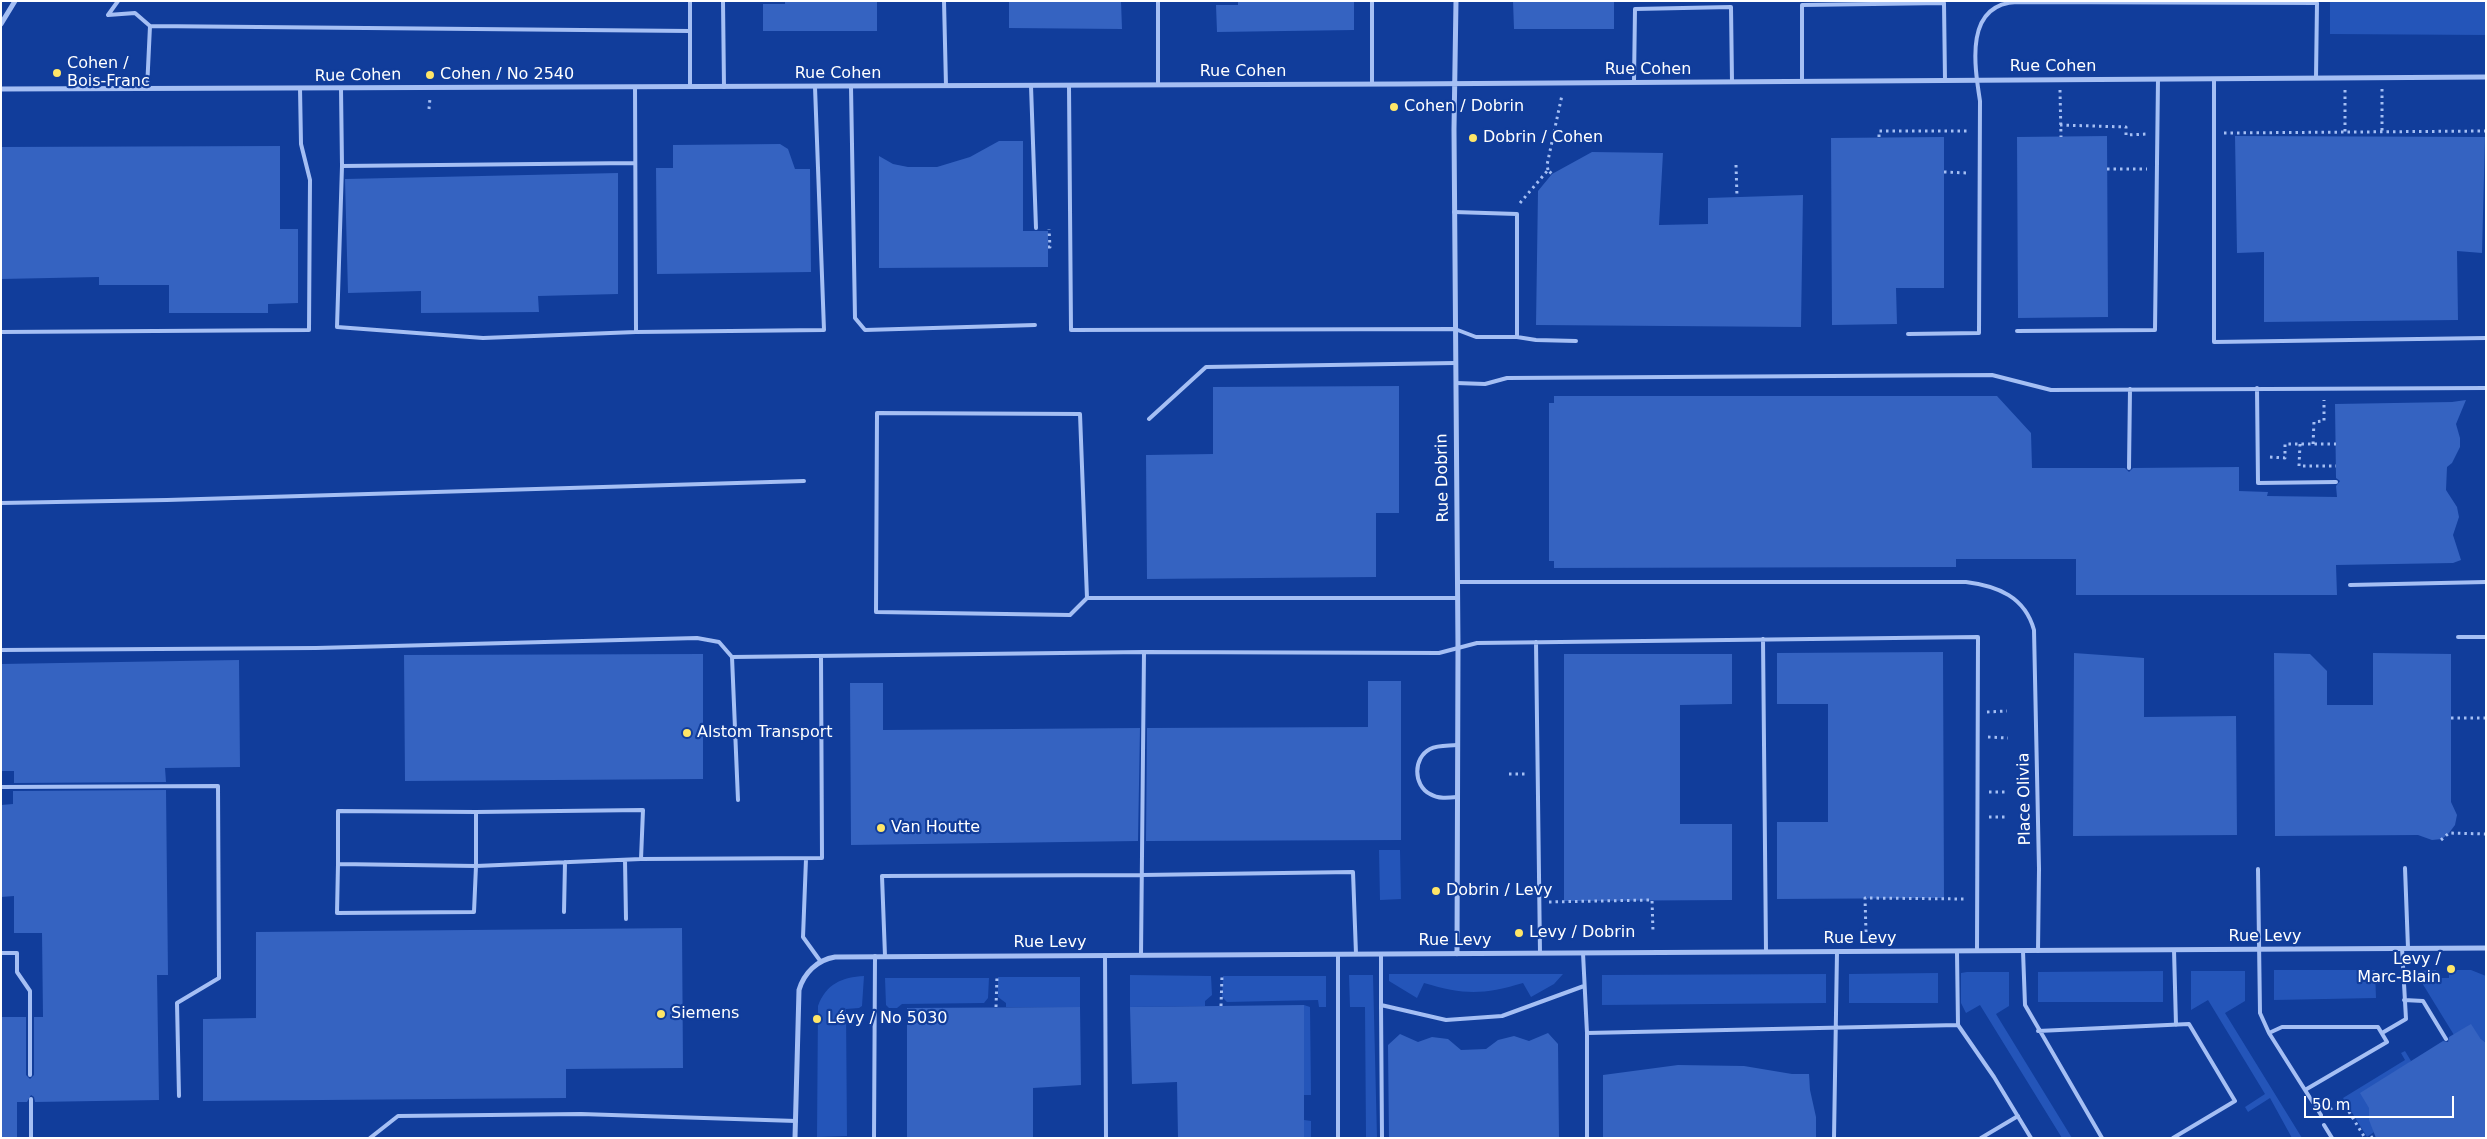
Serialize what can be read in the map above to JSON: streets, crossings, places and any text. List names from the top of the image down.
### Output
{
  "streets": {
    "street": ["Rue Cohen", "Rue Dobrin", "Rue Levy"],
    "lane": ["Place Olivia"]
  },
  "crossings": [
    ["Rue Cohen", "Rue Dobrin"],
    ["Rue Dobrin", "Place Olivia"],
    ["Rue Dobrin", "Rue Levy"],
    ["Place Olivia", "Rue Levy"]
  ],
  "places": [
    "Cohen / Bois-Franc",
    "Cohen / No 2540",
    "Cohen / Dobrin",
    "Dobrin / Cohen",
    "Alstom Transport",
    "Van Houtte",
    "Dobrin / Levy",
    "Levy / Dobrin",
    "Levy / Marc-Blain",
    "Siemens",
    "Lévy / No 5030"
  ],
  "scale_bar": "50 m"
}
